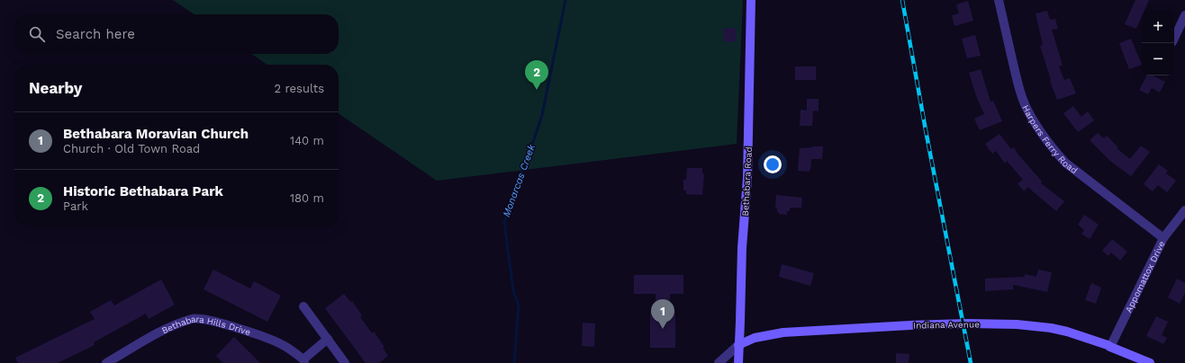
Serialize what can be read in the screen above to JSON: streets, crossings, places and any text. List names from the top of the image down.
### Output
{
  "streets": {
    "main road": ["Bethabara Road", "Indiana Avenue"],
    "street": ["Harpers Ferry Road", "Appomattox Drive", "Bethabara Hills Drive"]
  },
  "crossings": [
    ["Harpers Ferry Road", "Appomattox Drive"],
    ["Bethabara Road", "Indiana Avenue"],
    ["Appomattox Drive", "Indiana Avenue"]
  ],
  "water": ["Monarcas Creek"],
  "page": {
    "map_buttons": ["+", "−"],
    "search": "Search here",
    "pins": ["2", "1"],
    "heading": ["Nearby", "2 results"],
    "list": [
      {
        "mark": "1",
        "name": "Bethabara Moravian Church",
        "note": "Church · Old Town Road",
        "value": "140 m"
      },
      {
        "mark": "2",
        "name": "Historic Bethabara Park",
        "note": "Park",
        "value": "180 m"
      }
    ]
  }
}
